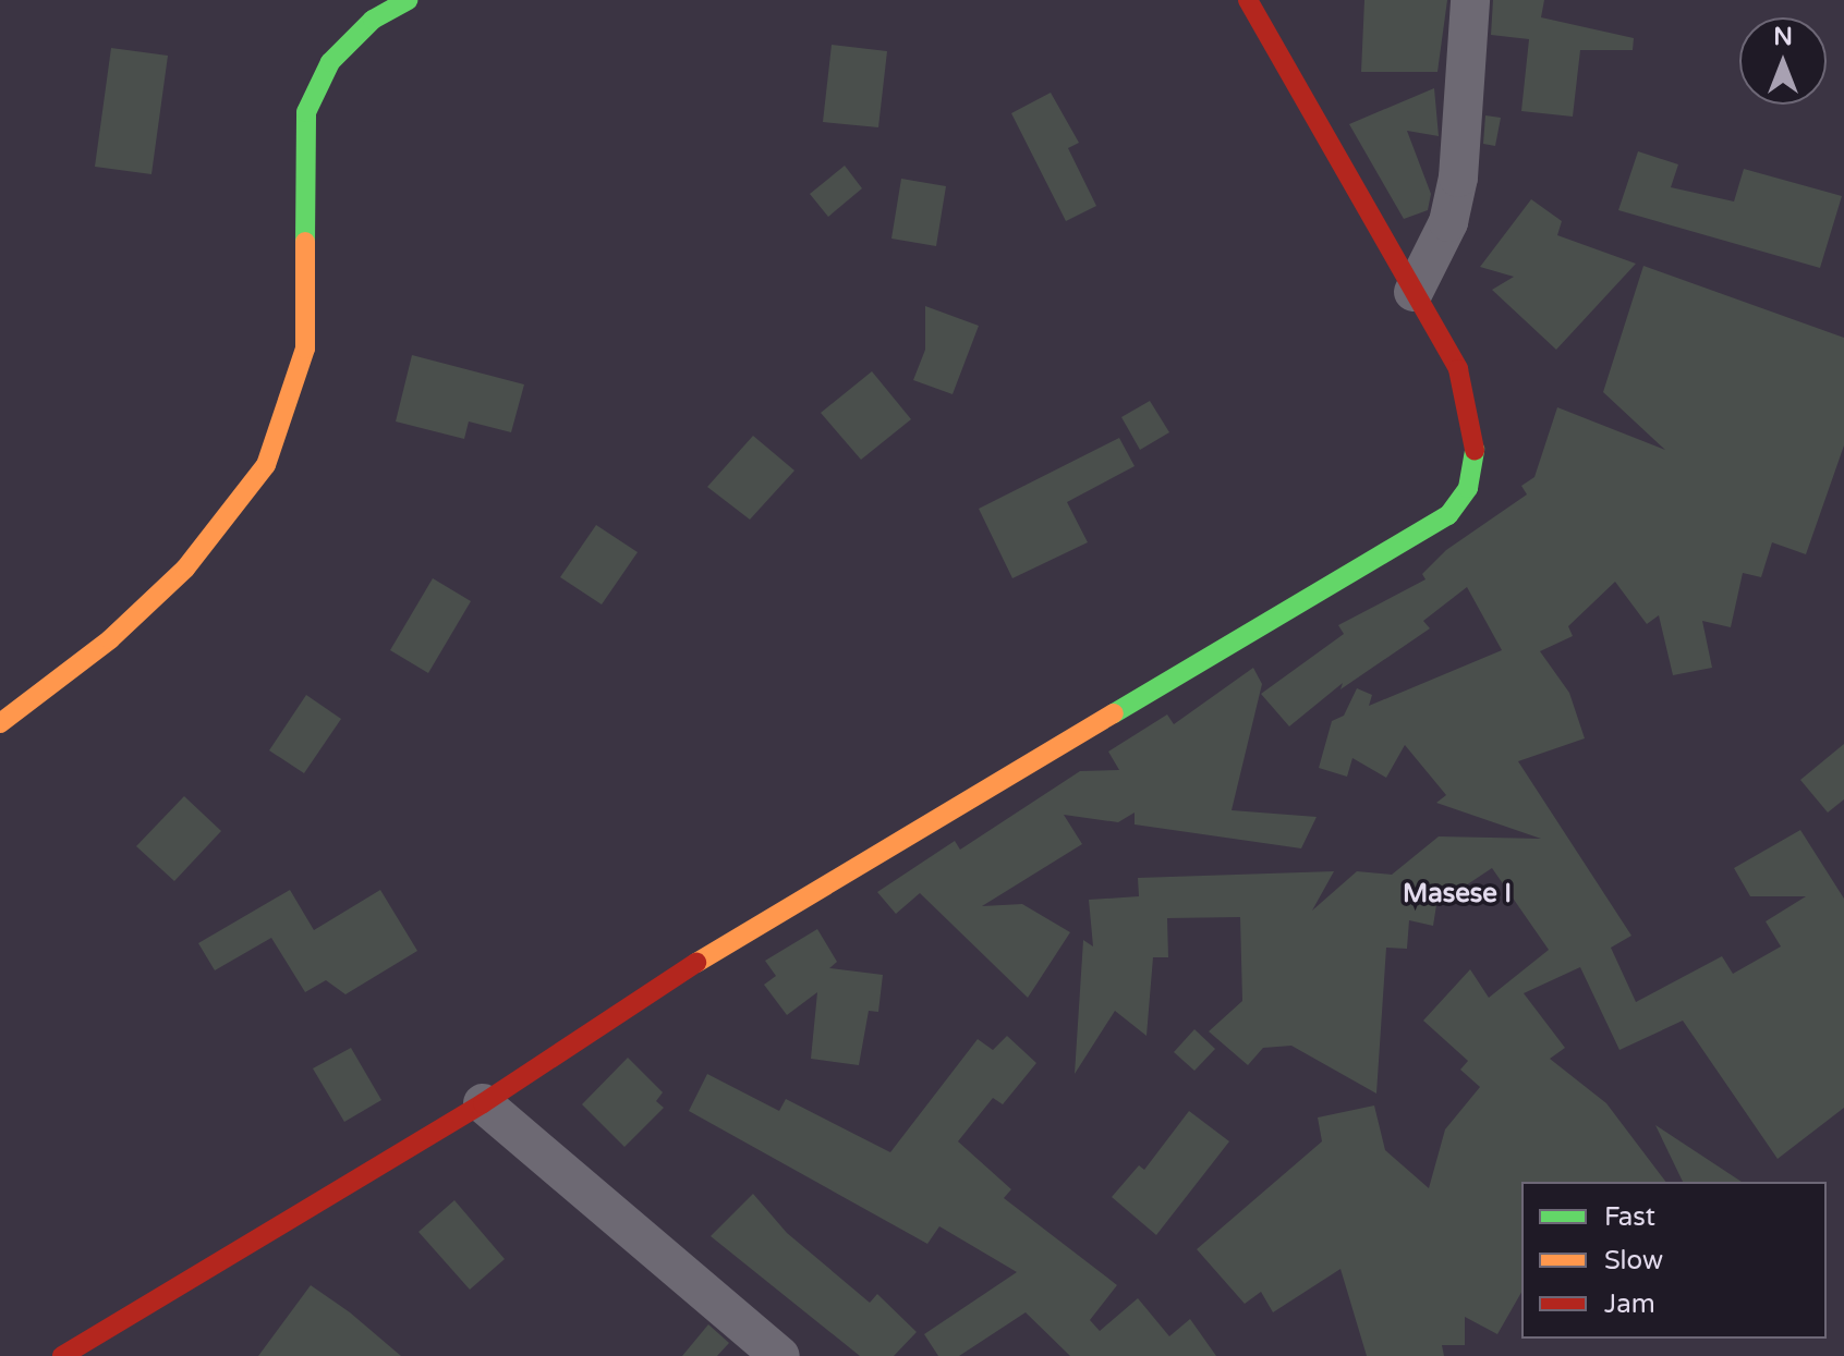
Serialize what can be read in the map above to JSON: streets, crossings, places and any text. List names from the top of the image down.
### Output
{
  "districts": ["Masese I"],
  "legend": ["Fast", "Slow", "Jam"],
  "north": "top"
}
